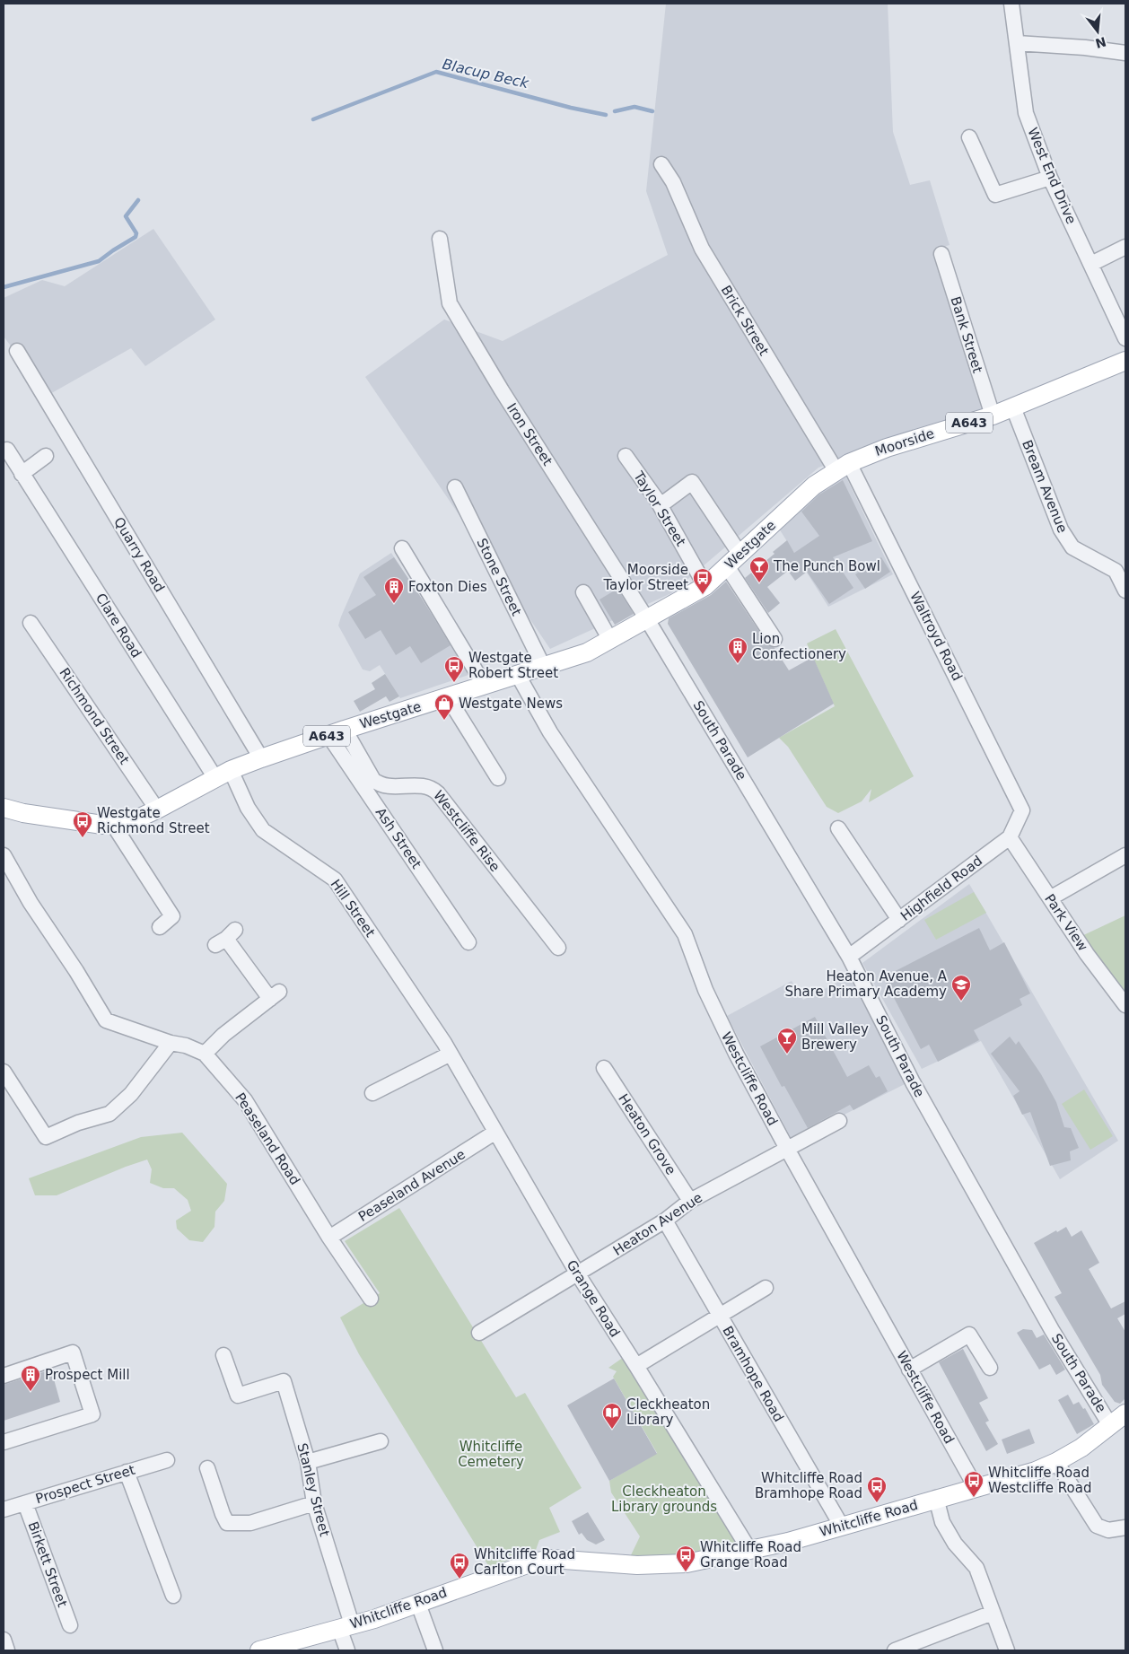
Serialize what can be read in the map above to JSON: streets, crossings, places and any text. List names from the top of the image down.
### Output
{
  "streets": {
    "main road": [
      "A643",
      "Moorside",
      "Westgate",
      "Whitcliffe Road"
    ],
    "street": [
      "West End Drive",
      "Brick Street",
      "Bank Street",
      "Iron Street",
      "Bream Avenue",
      "Taylor Street",
      "Quarry Road",
      "Stone Street",
      "Clare Road",
      "Waltroyd Road",
      "Richmond Street",
      "South Parade",
      "Westcliffe Rise",
      "Ash Street",
      "Highfield Road",
      "Hill Street",
      "Park View",
      "Westcliffe Road",
      "Heaton Grove",
      "Peaseland Road",
      "Peaseland Avenue",
      "Heaton Avenue",
      "Grange Road",
      "Bramhope Road",
      "Prospect Street",
      "Stanley Street",
      "Birkett Street"
    ]
  },
  "crossings": [
    ["Brick Street", "Moorside"],
    ["Brick Street", "Waltroyd Road"],
    ["Bank Street", "Moorside"],
    ["Iron Street", "Westgate"],
    ["Iron Street", "South Parade"],
    ["Moorside", "Bream Avenue"],
    ["Moorside", "Westgate"],
    ["Moorside", "Waltroyd Road"],
    ["Taylor Street", "Westgate"],
    ["Westgate", "Quarry Road"],
    ["Westgate", "Stone Street"],
    ["Westgate", "Clare Road"],
    ["Westgate", "Richmond Street"],
    ["Westgate", "South Parade"],
    ["Westgate", "Westcliffe Rise"],
    ["Westgate", "Ash Street"],
    ["Westgate", "Hill Street"],
    ["Westgate", "Westcliffe Road"],
    ["Clare Road", "Hill Street"],
    ["Waltroyd Road", "Highfield Road"],
    ["South Parade", "Highfield Road"],
    ["South Parade", "Whitcliffe Road"],
    ["Westcliffe Rise", "Ash Street"],
    ["Highfield Road", "Park View"],
    ["Hill Street", "Grange Road"],
    ["Westcliffe Road", "Heaton Avenue"],
    ["Westcliffe Road", "Whitcliffe Road"],
    ["Heaton Grove", "Heaton Avenue"],
    ["Peaseland Road", "Peaseland Avenue"],
    ["Peaseland Avenue", "Grange Road"],
    ["Heaton Avenue", "Grange Road"],
    ["Heaton Avenue", "Bramhope Road"],
    ["Grange Road", "Whitcliffe Road"],
    ["Bramhope Road", "Whitcliffe Road"],
    ["Prospect Street", "Birkett Street"],
    ["Stanley Street", "Whitcliffe Road"]
  ],
  "water": ["Blacup Beck"],
  "parks": ["Whitcliffe Cemetery", "Cleckheaton Library grounds"],
  "places": {
    "bar": ["The Punch Bowl", "Mill Valley Brewery"],
    "bus stop": [
      "Moorside Taylor Street",
      "Westgate Robert Street",
      "Westgate Richmond Street",
      "Whitcliffe Road Westcliffe Road",
      "Whitcliffe Road Bramhope Road",
      "Whitcliffe Road Grange Road",
      "Whitcliffe Road Carlton Court"
    ],
    "building": ["Foxton Dies", "Lion Confectionery", "Prospect Mill"],
    "shop": ["Westgate News"],
    "school or university": ["Heaton Avenue, A Share Primary Academy"],
    "library": ["Cleckheaton Library"]
  },
  "north": "bottom"
}
